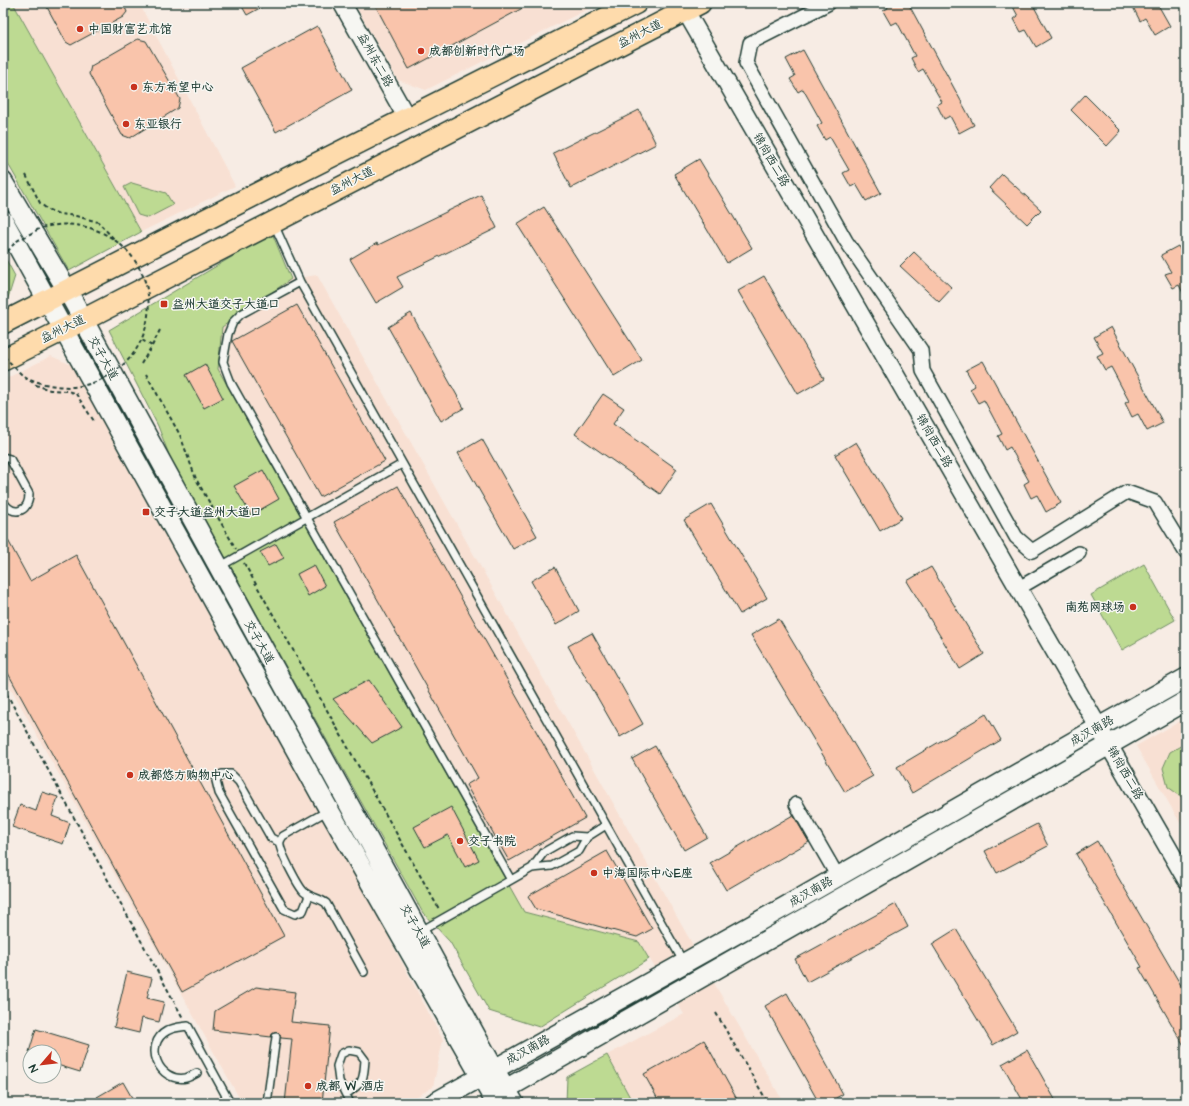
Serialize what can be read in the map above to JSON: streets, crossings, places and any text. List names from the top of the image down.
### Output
{
  "streets": {
    "main road": ["益州大道", "交子大道", "成汉南路"],
    "street": ["益州东二路", "锦尚西二路"]
  },
  "crossings": [
    ["益州大道", "锦尚西二路"],
    ["益州大道", "交子大道"],
    ["锦尚西二路", "成汉南路"],
    ["交子大道", "成汉南路"]
  ],
  "places": {
    "other": [
      "中国财富艺术馆",
      "成都创新时代广场",
      "东方希望中心",
      "东亚银行",
      "南苑网球场",
      "成都悠方购物中心",
      "交子书院",
      "中海国际中心E座",
      "成都 W 酒店"
    ],
    "transit": ["益州大道交子大道口", "交子大道益州大道口"]
  },
  "north": "bottom left"
}
